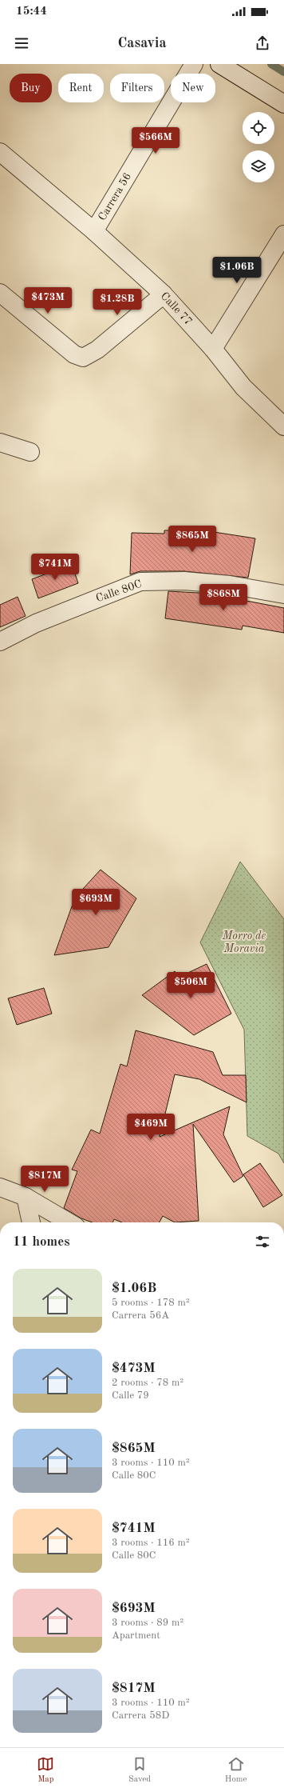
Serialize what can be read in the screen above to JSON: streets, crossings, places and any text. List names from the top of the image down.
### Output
{
  "streets": {
    "street": ["Carrera 56", "Calle 77", "Calle 80C"]
  },
  "crossings": [
    ["Carrera 56", "Calle 77"]
  ],
  "parks": ["Morro de Moravia"],
  "page": {
    "status": "15:44",
    "header": "Casavia",
    "chip": [
      "Buy",
      "Rent",
      "Filters",
      "New"
    ],
    "price": [
      "$566M",
      "$1.06B",
      "$473M",
      "$1.28B",
      "$865M",
      "$741M",
      "$868M",
      "$693M",
      "$506M",
      "$469M",
      "$817M"
    ],
    "heading": "11 homes",
    "list": [
      {
        "name": "$1.06B",
        "note": "5 rooms · 178 m² · Carrera 56A"
      },
      {
        "name": "$473M",
        "note": "2 rooms · 78 m² · Calle 79"
      },
      {
        "name": "$865M",
        "note": "3 rooms · 110 m² · Calle 80C"
      },
      {
        "name": "$741M",
        "note": "3 rooms · 116 m² · Calle 80C"
      },
      {
        "name": "$693M",
        "note": "3 rooms · 89 m² · Apartment"
      },
      {
        "name": "$817M",
        "note": "3 rooms · 110 m² · Carrera 58D"
      }
    ],
    "tabs": ["Map", "Saved", "Home"]
  }
}
